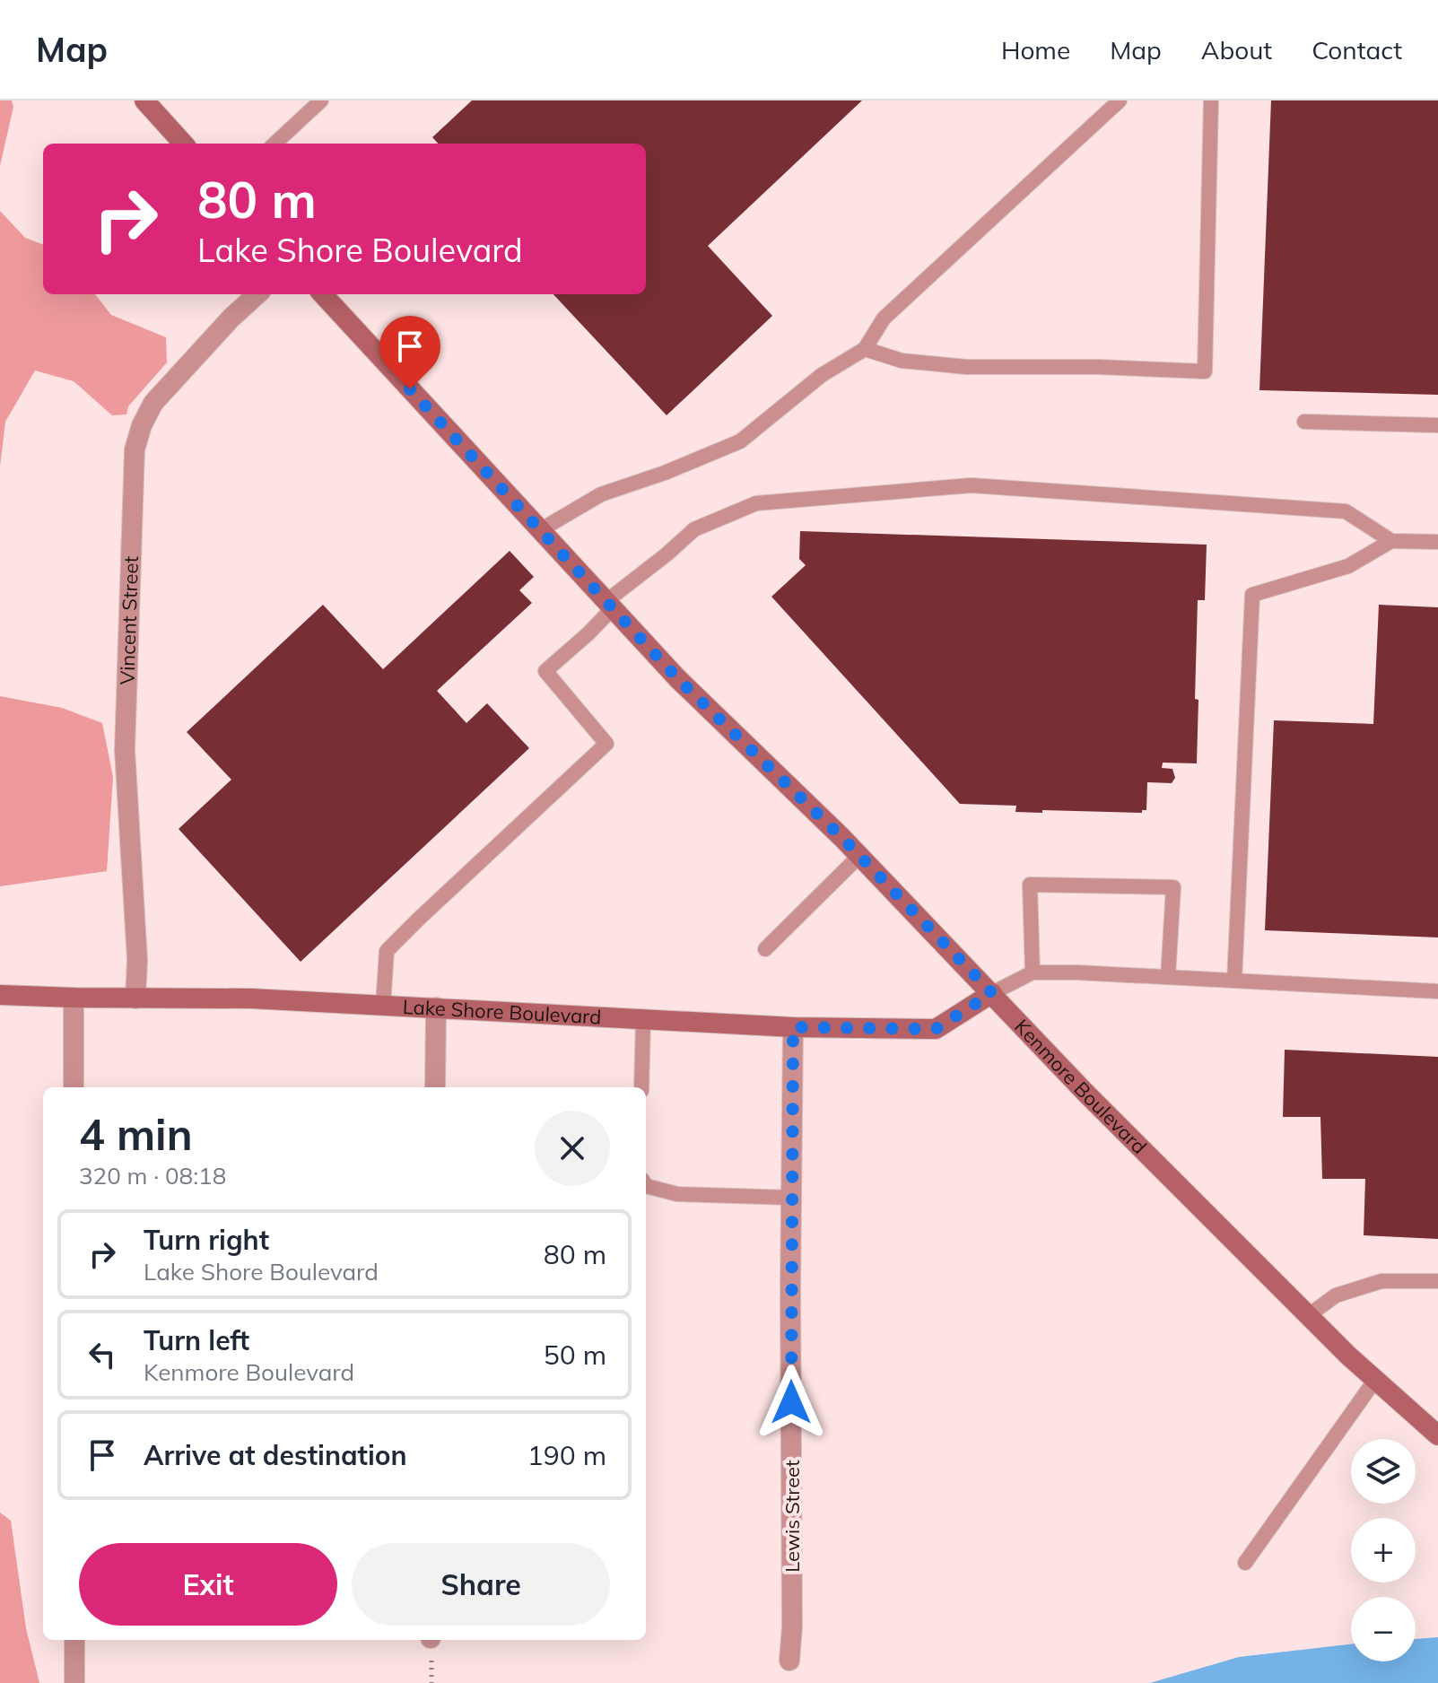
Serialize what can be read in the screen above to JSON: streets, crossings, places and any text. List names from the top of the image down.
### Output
{
  "streets": {
    "main road": ["Lake Shore Boulevard", "Kenmore Boulevard"],
    "street": ["Vincent Street", "Lewis Street"]
  },
  "crossings": [
    ["Vincent Street", "Lake Shore Boulevard"],
    ["Lake Shore Boulevard", "Kenmore Boulevard"],
    ["Lake Shore Boulevard", "Lewis Street"]
  ],
  "page": {
    "header": "Map",
    "nav": [
      "Home",
      "Map",
      "About",
      "Contact"
    ],
    "turn": ["80 m", "Lake Shore Boulevard"],
    "heading": ["4 min", "320 m · 08:18"],
    "list": [
      {
        "name": "Turn right",
        "note": "Lake Shore Boulevard",
        "value": "80 m"
      },
      {
        "name": "Turn left",
        "note": "Kenmore Boulevard",
        "value": "50 m"
      },
      {
        "name": "Arrive at destination",
        "value": "190 m"
      }
    ],
    "map_buttons": ["+", "−"],
    "buttons": ["Exit", "Share"]
  }
}
